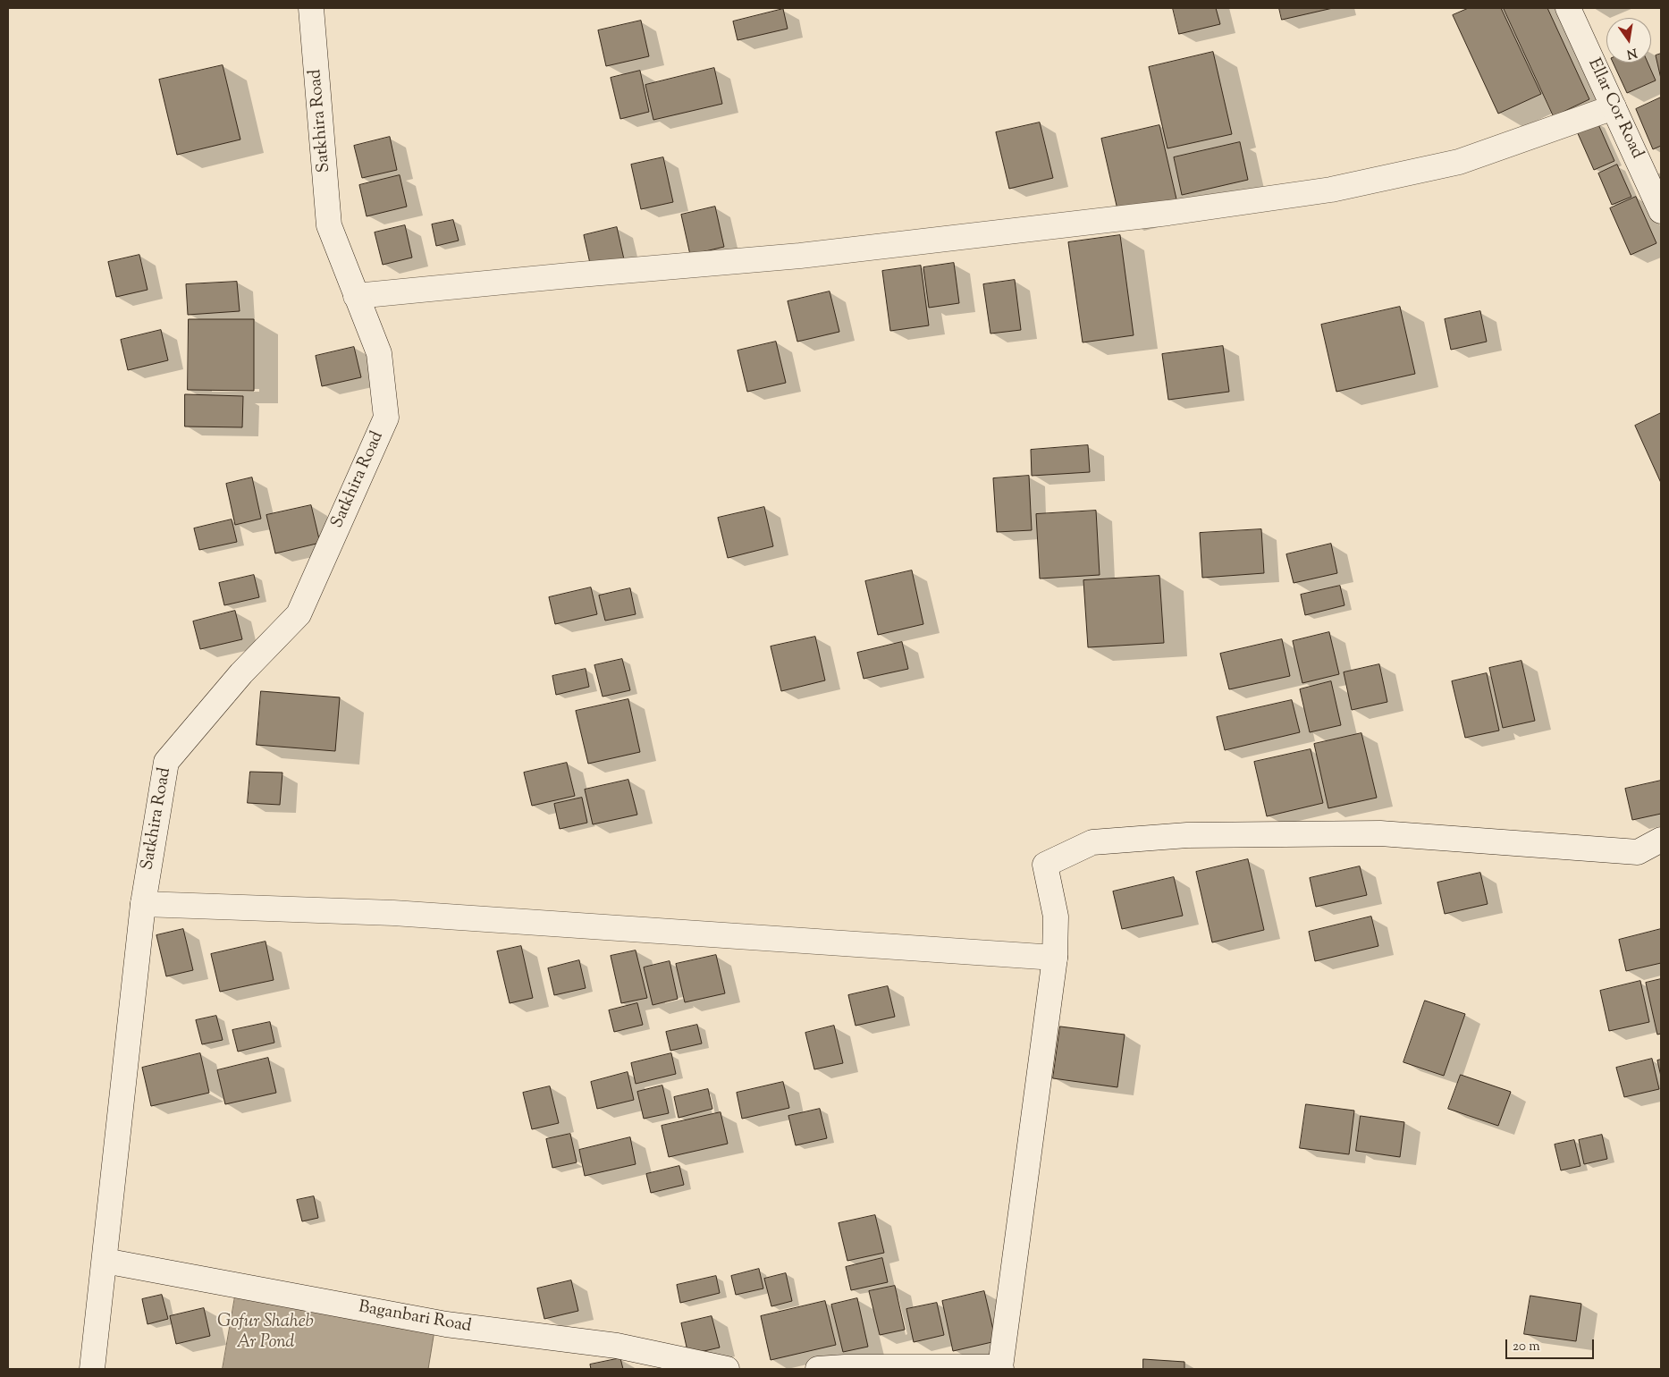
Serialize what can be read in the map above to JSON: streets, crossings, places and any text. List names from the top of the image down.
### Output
{
  "streets": {
    "street": ["Ellar Cor Road", "Satkhira Road", "Baganbari Road"]
  },
  "crossings": [
    ["Satkhira Road", "Baganbari Road"]
  ],
  "water": ["Gofur Shaheb Ar Pond"],
  "scale_bar": "20 m",
  "north": "bottom"
}
